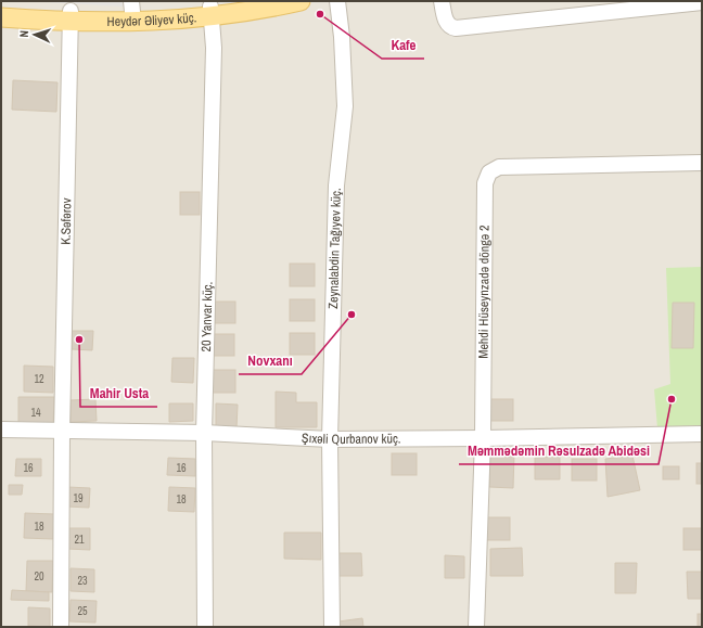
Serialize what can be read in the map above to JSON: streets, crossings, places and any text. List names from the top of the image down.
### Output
{
  "streets": {
    "main road": ["Heydər Əliyev küç."],
    "street": [
      "K.Səfərov",
      "Zeynalabdin Tağıyev küç.",
      "Mehdi Hüseynzadə döngə 2",
      "20 Yanvar küç.",
      "Şıxəli Qurbanov küç."
    ]
  },
  "crossings": [
    ["Heydər Əliyev küç.", "K.Səfərov"],
    ["Heydər Əliyev küç.", "20 Yanvar küç."],
    ["K.Səfərov", "Şıxəli Qurbanov küç."],
    ["Zeynalabdin Tağıyev küç.", "Şıxəli Qurbanov küç."],
    ["Mehdi Hüseynzadə döngə 2", "Şıxəli Qurbanov küç."],
    ["20 Yanvar küç.", "Şıxəli Qurbanov küç."]
  ],
  "places": [
    "Kafe",
    "Novxanı",
    "Mahir Usta",
    "Məmmədəmin Rəsulzadə Abidəsi"
  ],
  "house_numbers": [
    "12",
    "14",
    "16",
    "16",
    "19",
    "18",
    "18",
    "21",
    "20",
    "23",
    "25"
  ],
  "north": "left"
}
